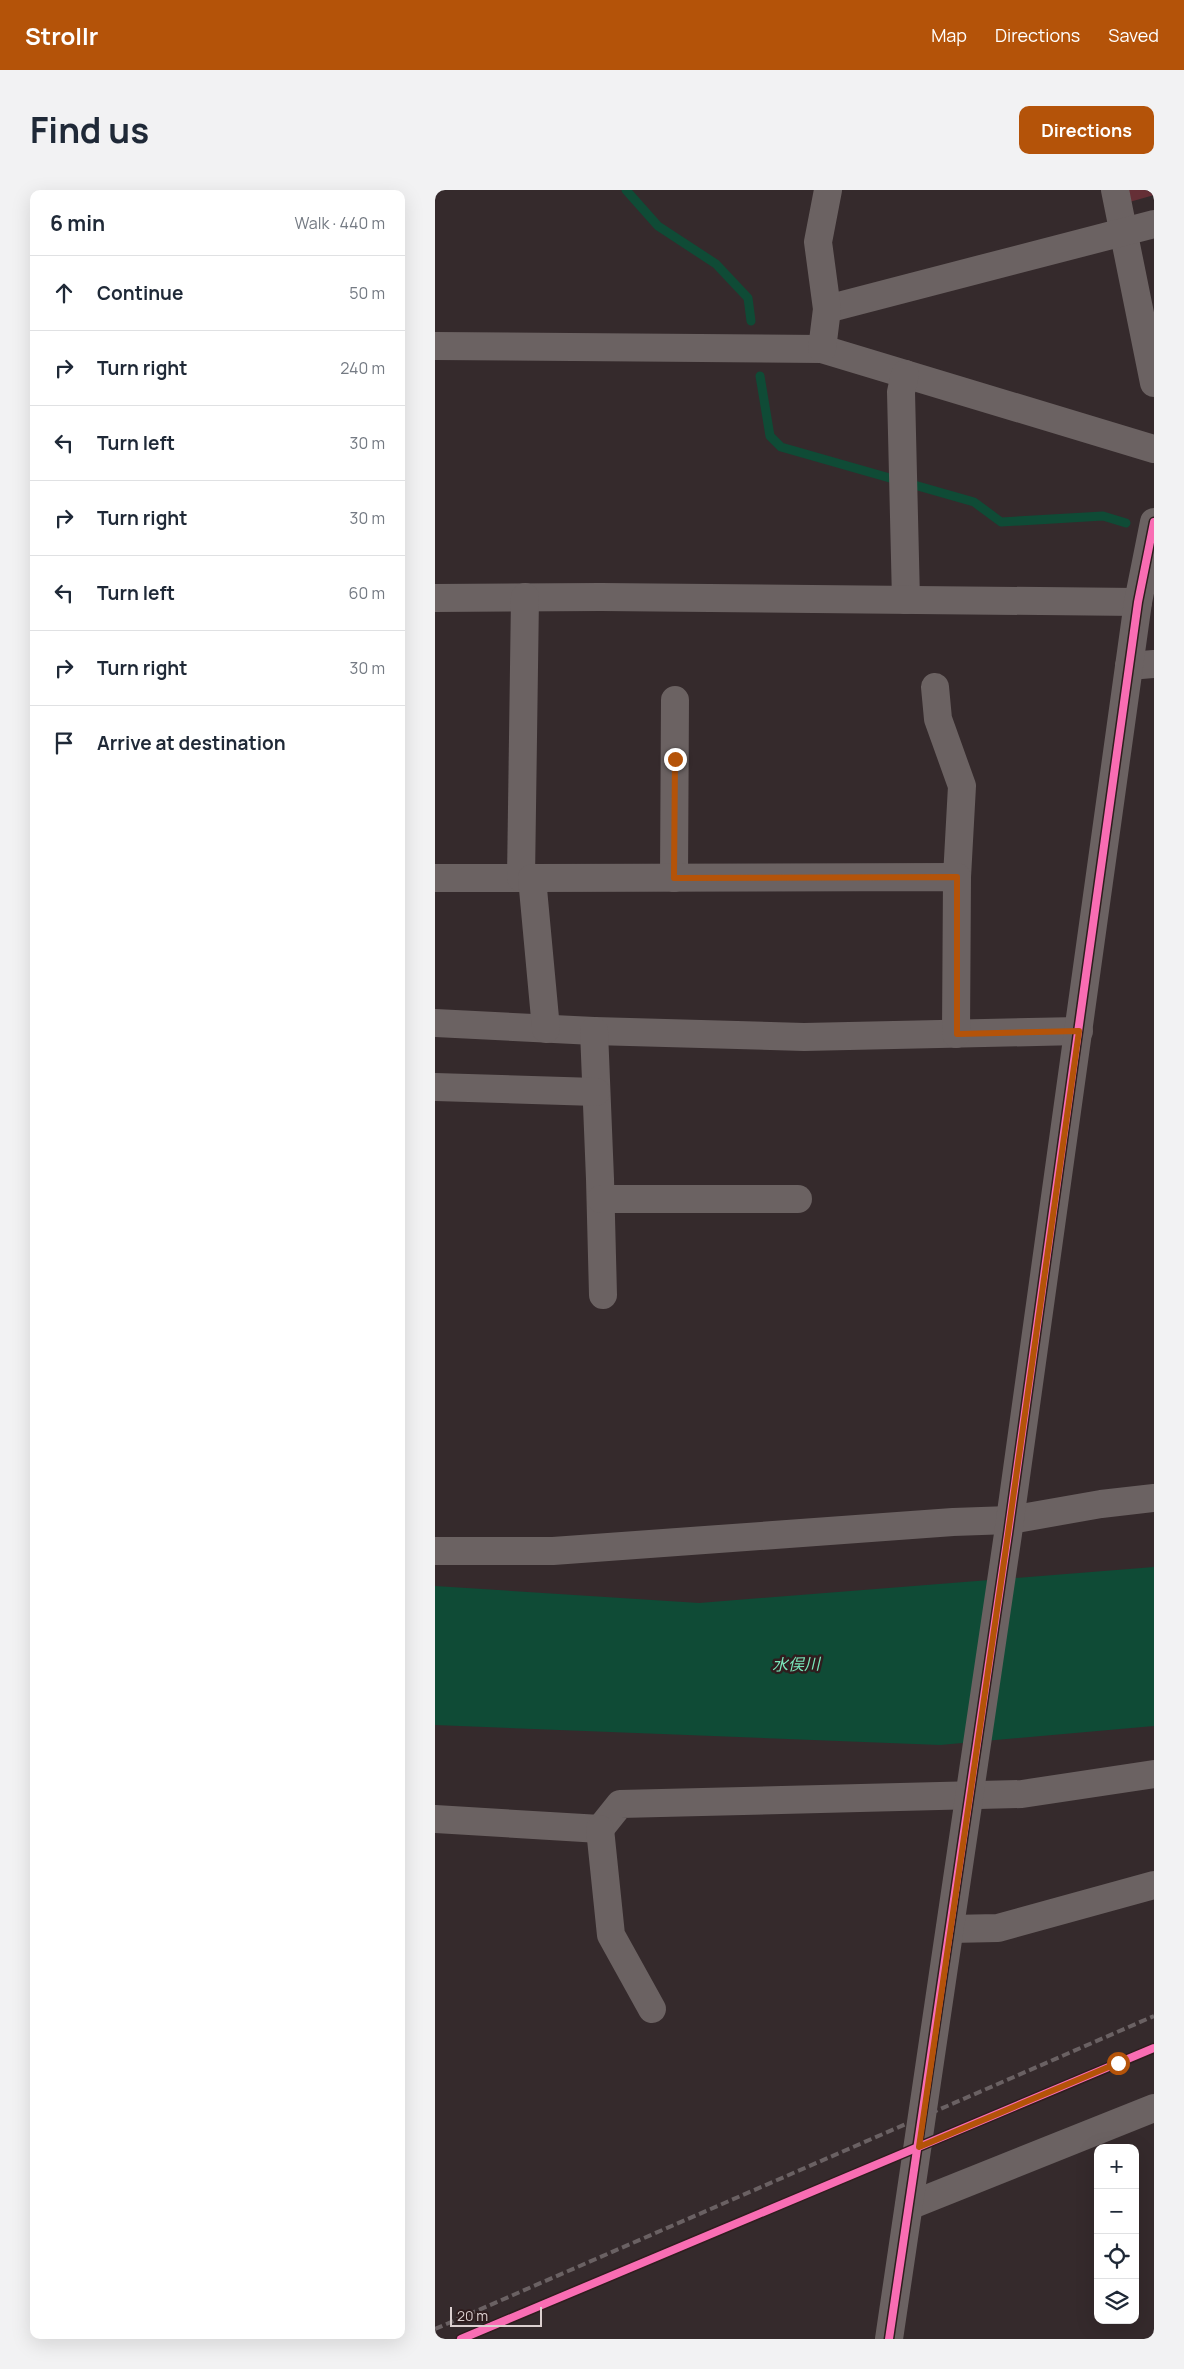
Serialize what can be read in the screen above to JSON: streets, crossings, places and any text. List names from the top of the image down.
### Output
{
  "water": ["水俣川"],
  "scale_bar": "20 m",
  "page": {
    "header": "Strollr",
    "nav": ["Map", "Directions", "Saved"],
    "title": "Find us",
    "buttons": "Directions",
    "heading": ["6 min", "Walk · 440 m"],
    "list": [
      ["Continue", "50 m"],
      ["Turn right", "240 m"],
      ["Turn left", "30 m"],
      ["Turn right", "30 m"],
      ["Turn left", "60 m"],
      ["Turn right", "30 m"],
      "Arrive at destination"
    ],
    "map_buttons": ["+", "−"],
    "scale": "20 m"
  }
}
